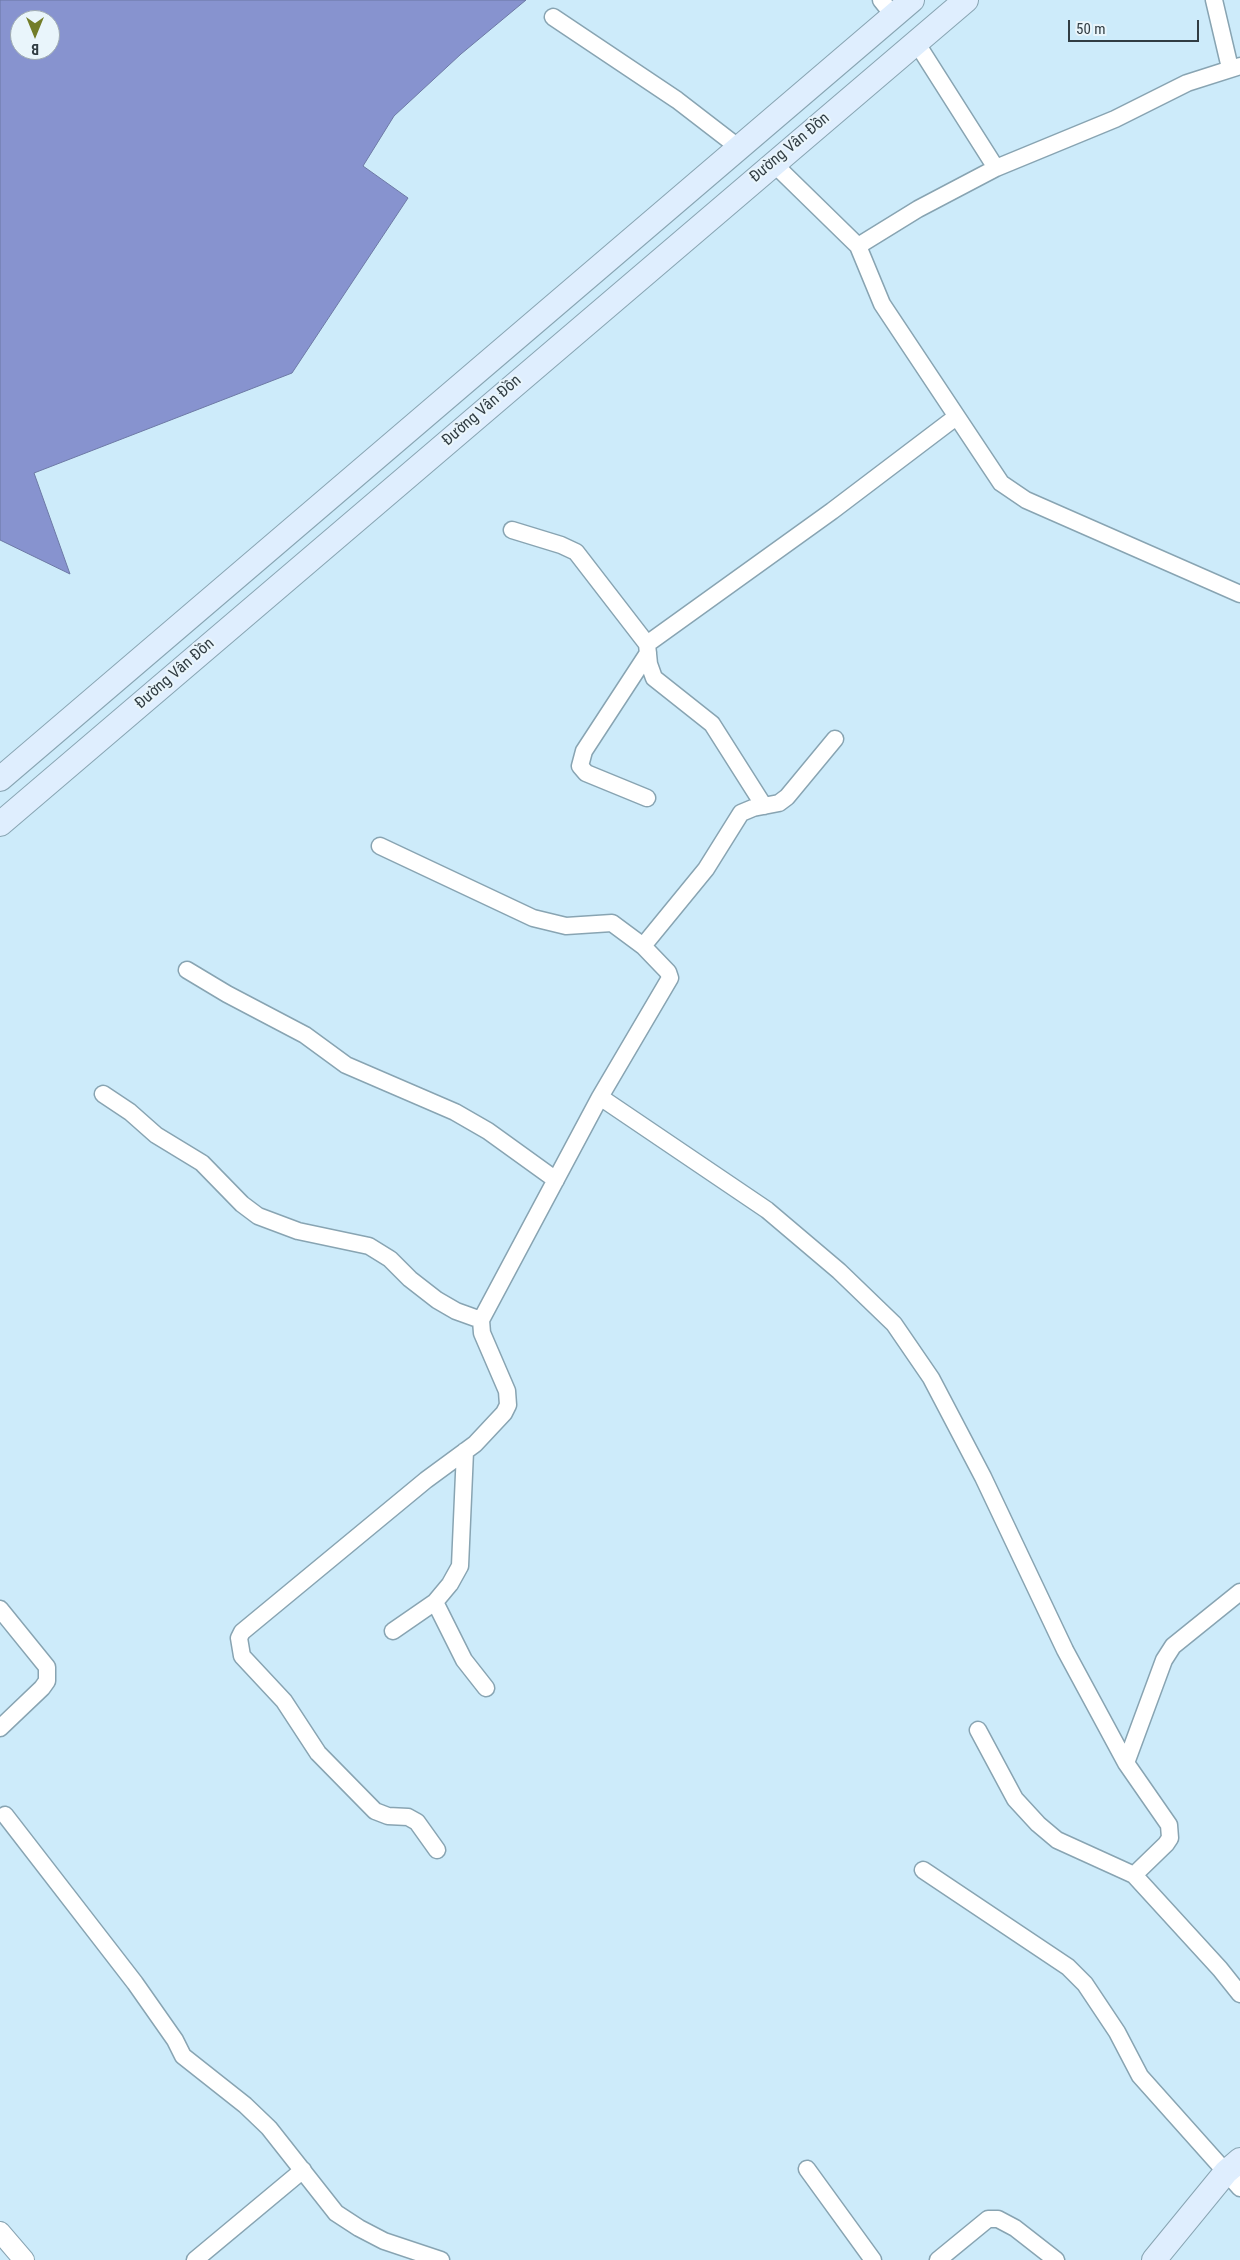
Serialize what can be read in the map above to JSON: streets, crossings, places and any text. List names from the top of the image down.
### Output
{
  "streets": {
    "main road": ["Đường Vân Đồn"]
  },
  "scale_bar": "50 m",
  "north": "bottom"
}
